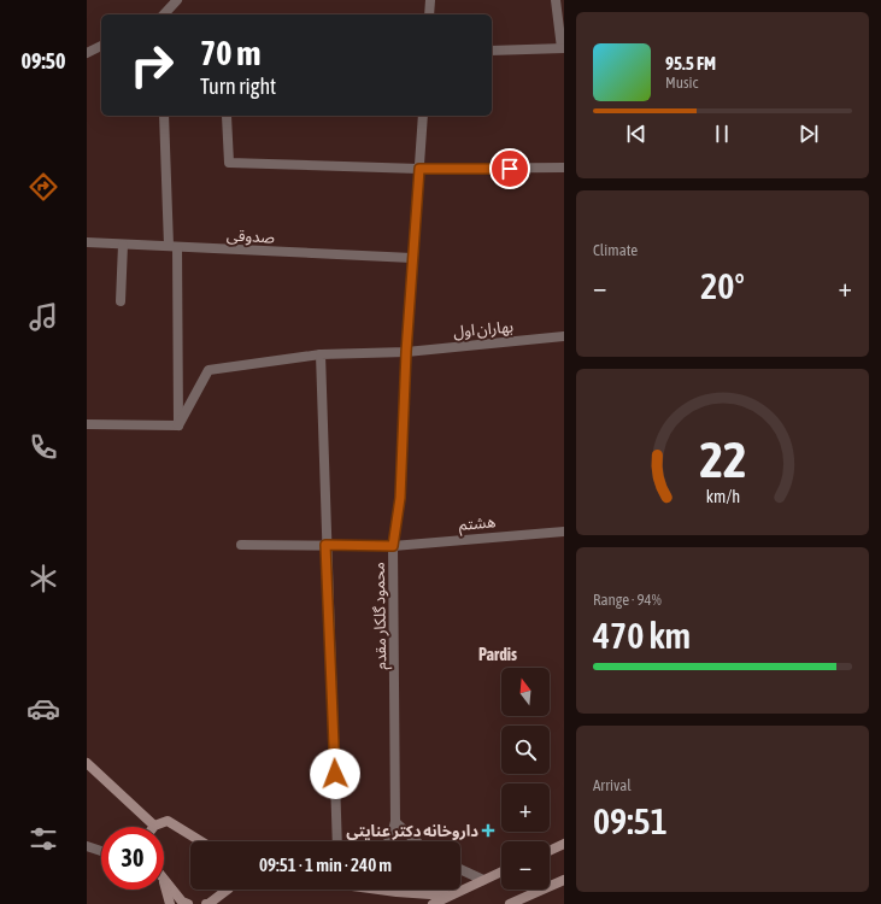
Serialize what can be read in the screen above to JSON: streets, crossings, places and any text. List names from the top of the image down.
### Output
{
  "streets": {
    "street": [
      "صدوقی",
      "بهاران اول",
      "هشتم",
      "محمود گلکار مقدم"
    ]
  },
  "crossings": [
    ["صدوقی", "محمود گلکار مقدم"],
    ["بهاران اول", "محمود گلکار مقدم"],
    ["هشتم", "محمود گلکار مقدم"]
  ],
  "districts": ["Pardis"],
  "places": {
    "health": ["داروخانه دکتر عنایتی"]
  },
  "north": "top",
  "page": {
    "tabs": "09:50",
    "turn": ["70 m", "Turn right"],
    "song": ["95.5 FM", "Music"],
    "tile": [
      "Climate",
      ["Range · 94%", "470 km"],
      ["Arrival", "09:51"]
    ],
    "heat": ["−", "20°", "+"],
    "map_buttons": ["+", "−"],
    "limit": "30",
    "trip": "09:51 · 1 min · 240 m",
    "gauge": ["22", "km/h"]
  }
}
